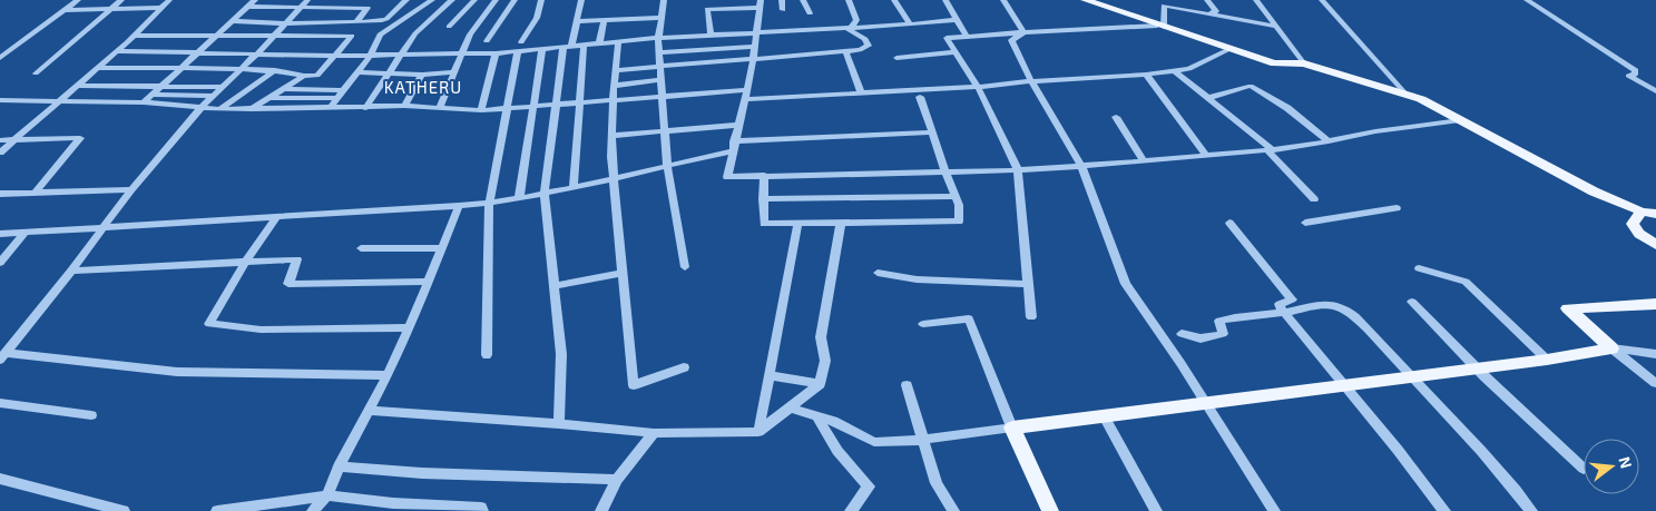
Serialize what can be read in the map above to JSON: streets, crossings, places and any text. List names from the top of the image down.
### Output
{
  "districts": ["KATHERU"],
  "north": "right"
}
